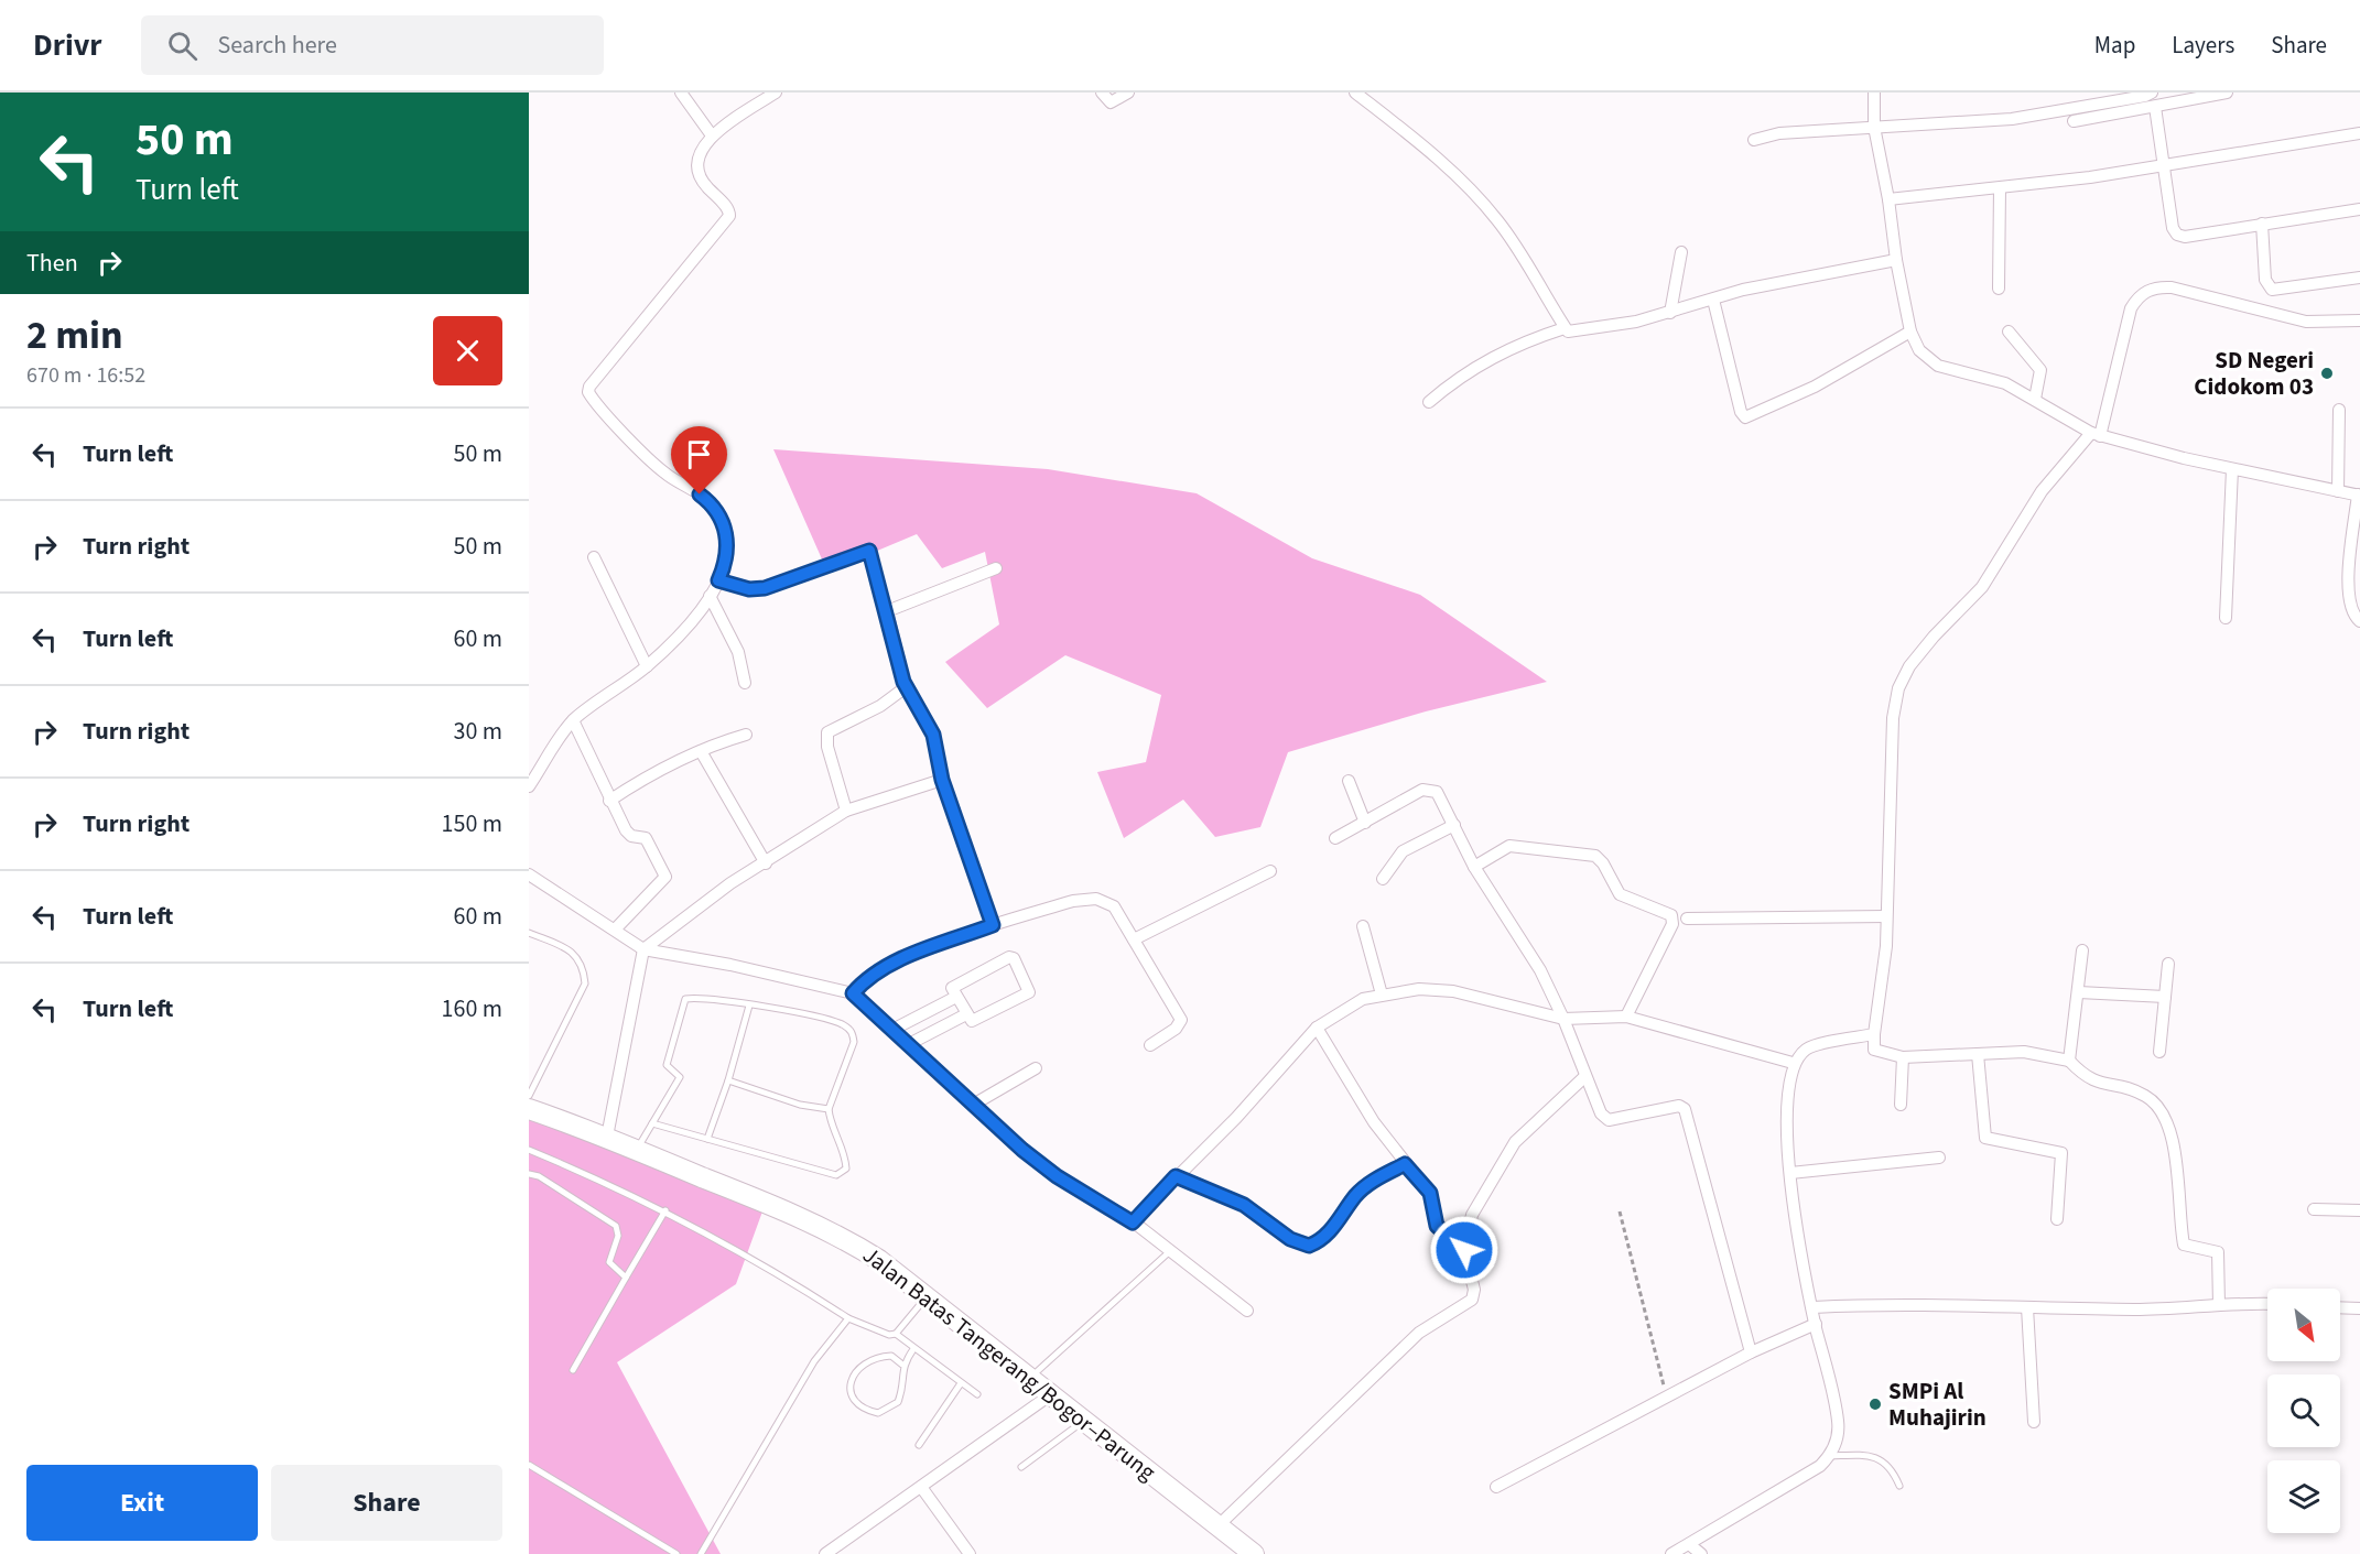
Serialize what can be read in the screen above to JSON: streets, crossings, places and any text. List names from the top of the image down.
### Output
{
  "streets": {
    "main road": ["Jalan Batas Tangerang/Bogor–Parung"]
  },
  "places": ["SD Negeri Cidokom 03", "SMPi Al Muhajirin"],
  "north": "bottom right",
  "page": {
    "header": "Drivr",
    "search": "Search here",
    "nav": ["Map", "Layers", "Share"],
    "turn": ["50 m", "Turn left"],
    "then": "Then",
    "heading": ["2 min", "670 m · 16:52"],
    "list": [
      {
        "name": "Turn left",
        "value": "50 m"
      },
      {
        "name": "Turn right",
        "value": "50 m"
      },
      {
        "name": "Turn left",
        "value": "60 m"
      },
      {
        "name": "Turn right",
        "value": "30 m"
      },
      {
        "name": "Turn right",
        "value": "150 m"
      },
      {
        "name": "Turn left",
        "value": "60 m"
      },
      {
        "name": "Turn left",
        "value": "160 m"
      }
    ],
    "buttons": ["Exit", "Share"]
  }
}
